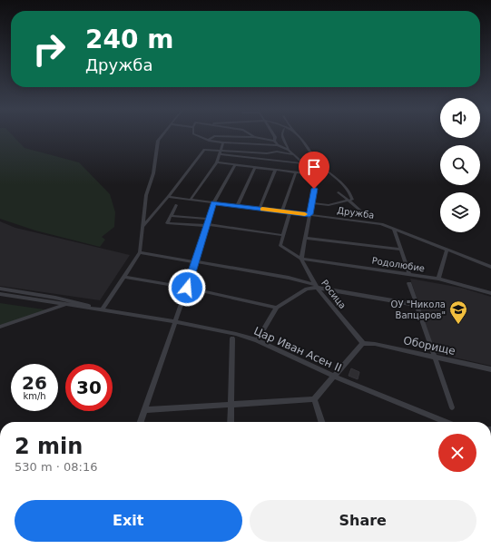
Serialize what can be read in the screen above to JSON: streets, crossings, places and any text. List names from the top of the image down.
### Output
{
  "streets": {
    "street": [
      "Дружба",
      "Родолюбие",
      "Росица",
      "Оборище",
      "Цар Иван Асен II"
    ]
  },
  "crossings": [
    ["Родолюбие", "Росица"],
    ["Росица", "Оборище"]
  ],
  "places": {
    "school or university": ["ОУ \"Никола Вапцаров\""]
  },
  "page": {
    "turn": ["240 m", "Дружба"],
    "speed": "26 km/h",
    "limit": "30",
    "heading": ["2 min", "530 m · 08:16"],
    "buttons": ["Exit", "Share"]
  }
}
